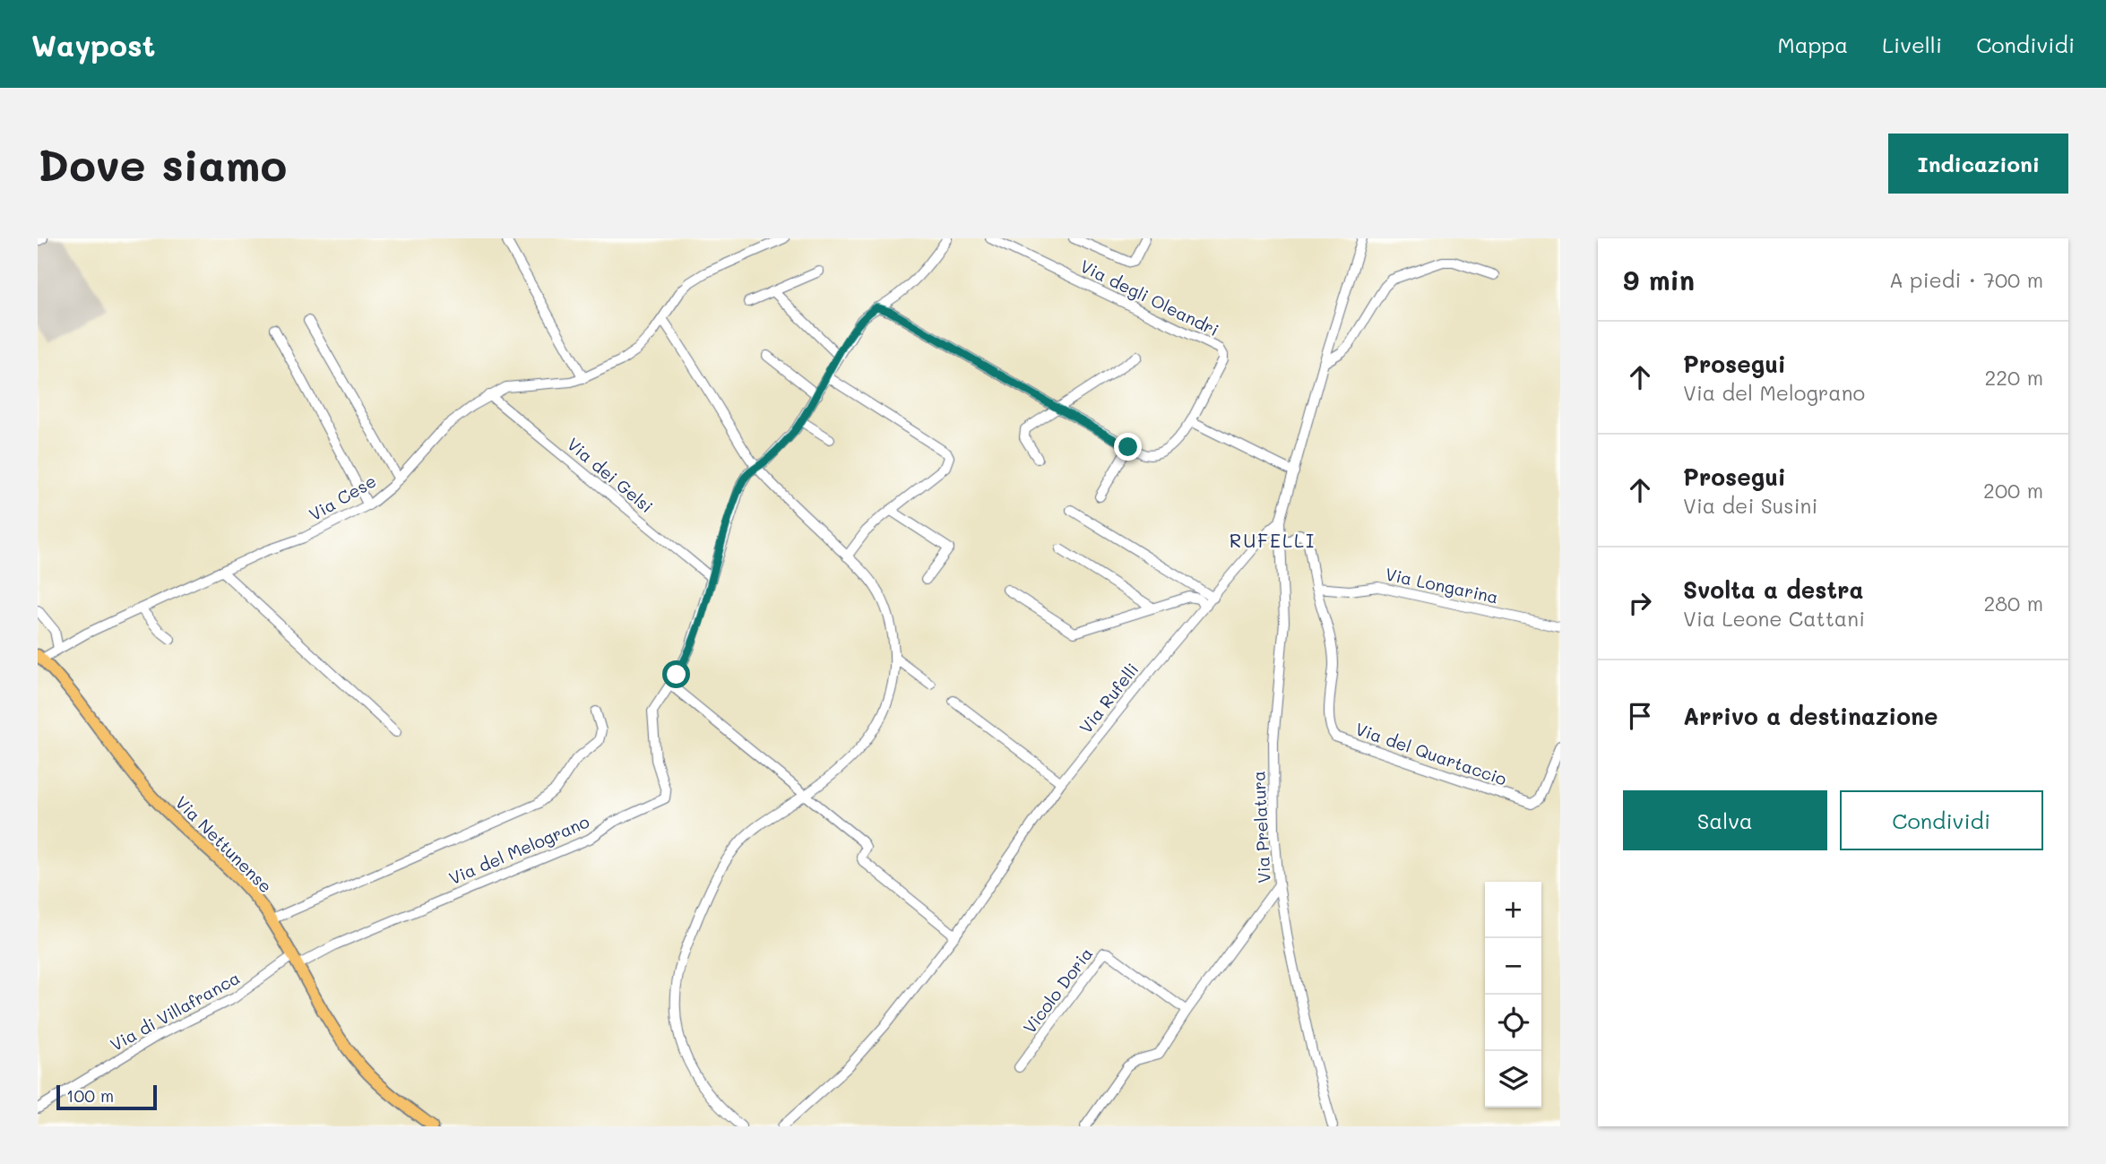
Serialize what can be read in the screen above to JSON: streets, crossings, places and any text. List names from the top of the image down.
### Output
{
  "streets": {
    "main road": ["Via Nettunense"],
    "street": [
      "Via degli Oleandri",
      "Via dei Gelsi",
      "Via Cese",
      "Via Longarina",
      "Via Rufelli",
      "Via del Quartaccio",
      "Via Prelatura",
      "Via del Melograno",
      "Vicolo Doria",
      "Via di Villafranca"
    ]
  },
  "crossings": [
    ["Via dei Gelsi", "Via Cese"],
    ["Via dei Gelsi", "Via del Melograno"],
    ["Via Cese", "Via Nettunense"],
    ["Via Longarina", "Via del Quartaccio"],
    ["Via Rufelli", "Via Prelatura"],
    ["Via del Quartaccio", "Via Prelatura"],
    ["Via Nettunense", "Via del Melograno"],
    ["Via Nettunense", "Via di Villafranca"],
    ["Via del Melograno", "Via di Villafranca"]
  ],
  "districts": ["RUFELLI"],
  "scale_bar": "100 m",
  "page": {
    "header": "Waypost",
    "nav": ["Mappa", "Livelli", "Condividi"],
    "buttons": [
      "Indicazioni",
      ["Salva", "Condividi"]
    ],
    "title": "Dove siamo",
    "heading": ["9 min", "A piedi · 700 m"],
    "list": [
      ["Prosegui", "Via del Melograno", "220 m"],
      ["Prosegui", "Via dei Susini", "200 m"],
      ["Svolta a destra", "Via Leone Cattani", "280 m"],
      "Arrivo a destinazione"
    ],
    "map_buttons": ["+", "−"],
    "scale": "100 m"
  }
}
